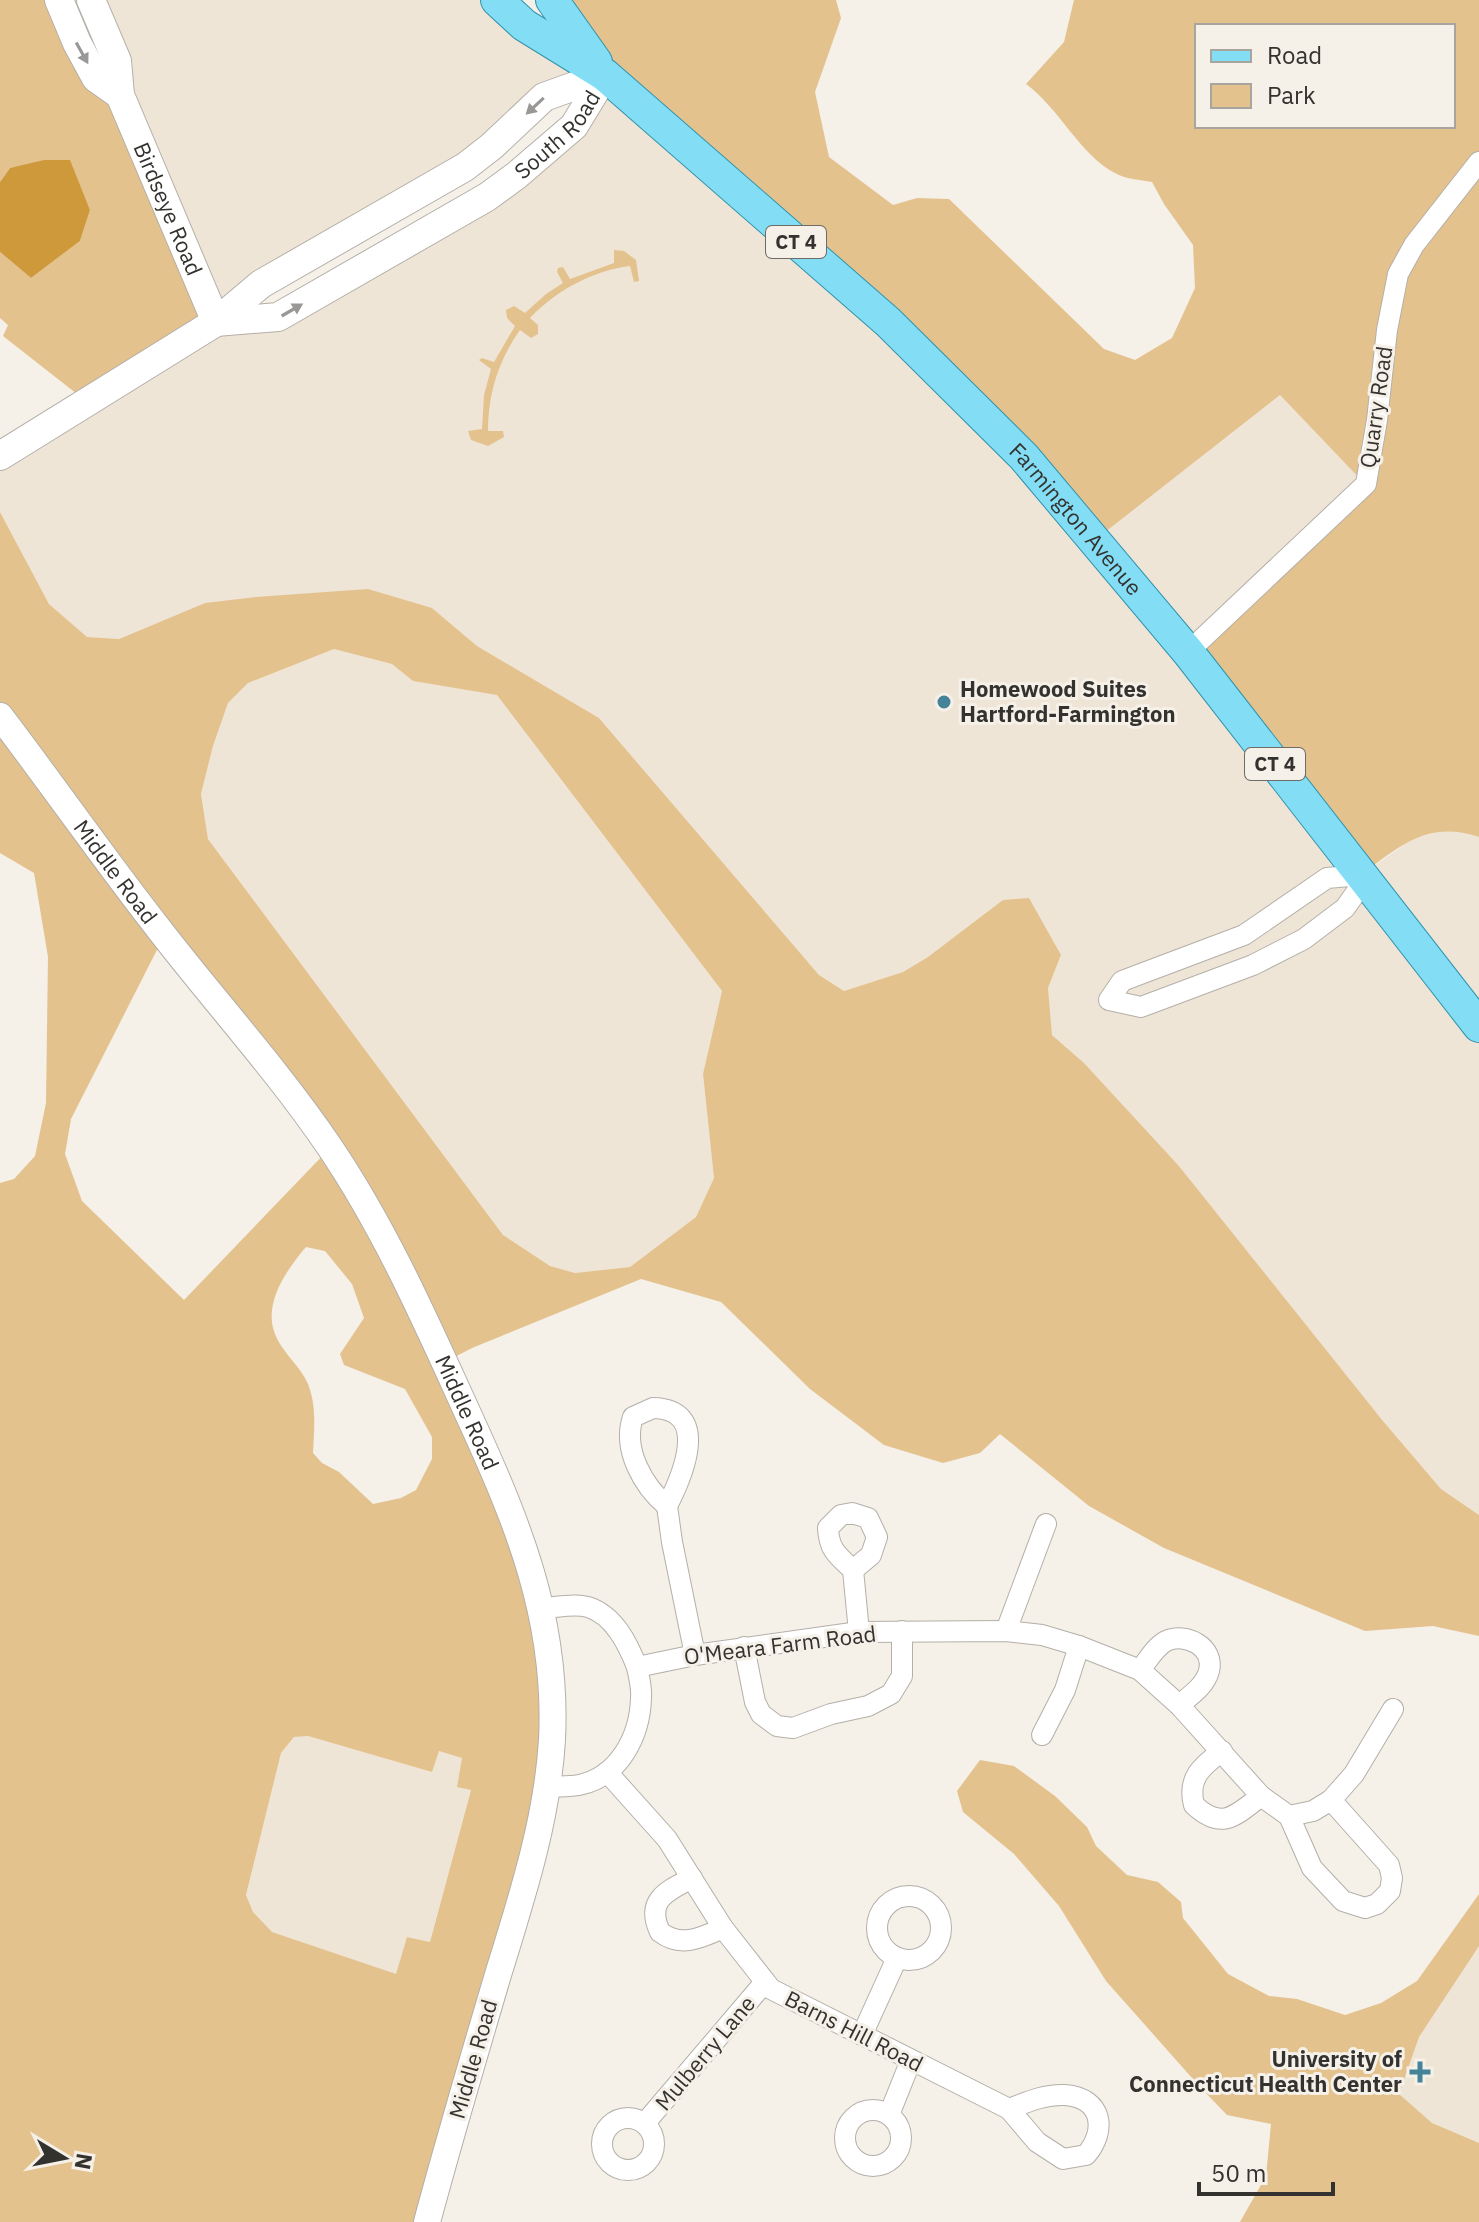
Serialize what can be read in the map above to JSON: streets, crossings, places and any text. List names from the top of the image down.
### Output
{
  "streets": {
    "main road": [
      "South Road",
      "Birdseye Road",
      "CT 4",
      "Farmington Avenue"
    ],
    "street": [
      "Quarry Road",
      "Middle Road",
      "O'Meara Farm Road",
      "Barns Hill Road",
      "Mulberry Lane"
    ]
  },
  "crossings": [
    ["South Road", "Birdseye Road"],
    ["South Road", "Farmington Avenue"],
    ["Quarry Road", "Farmington Avenue"],
    ["Barns Hill Road", "Mulberry Lane"]
  ],
  "places": {
    "other": ["Homewood Suites Hartford-Farmington"],
    "health": ["University of Connecticut Health Center"]
  },
  "legend": ["Road", "Park"],
  "scale_bar": "50 m",
  "north": "right"
}
